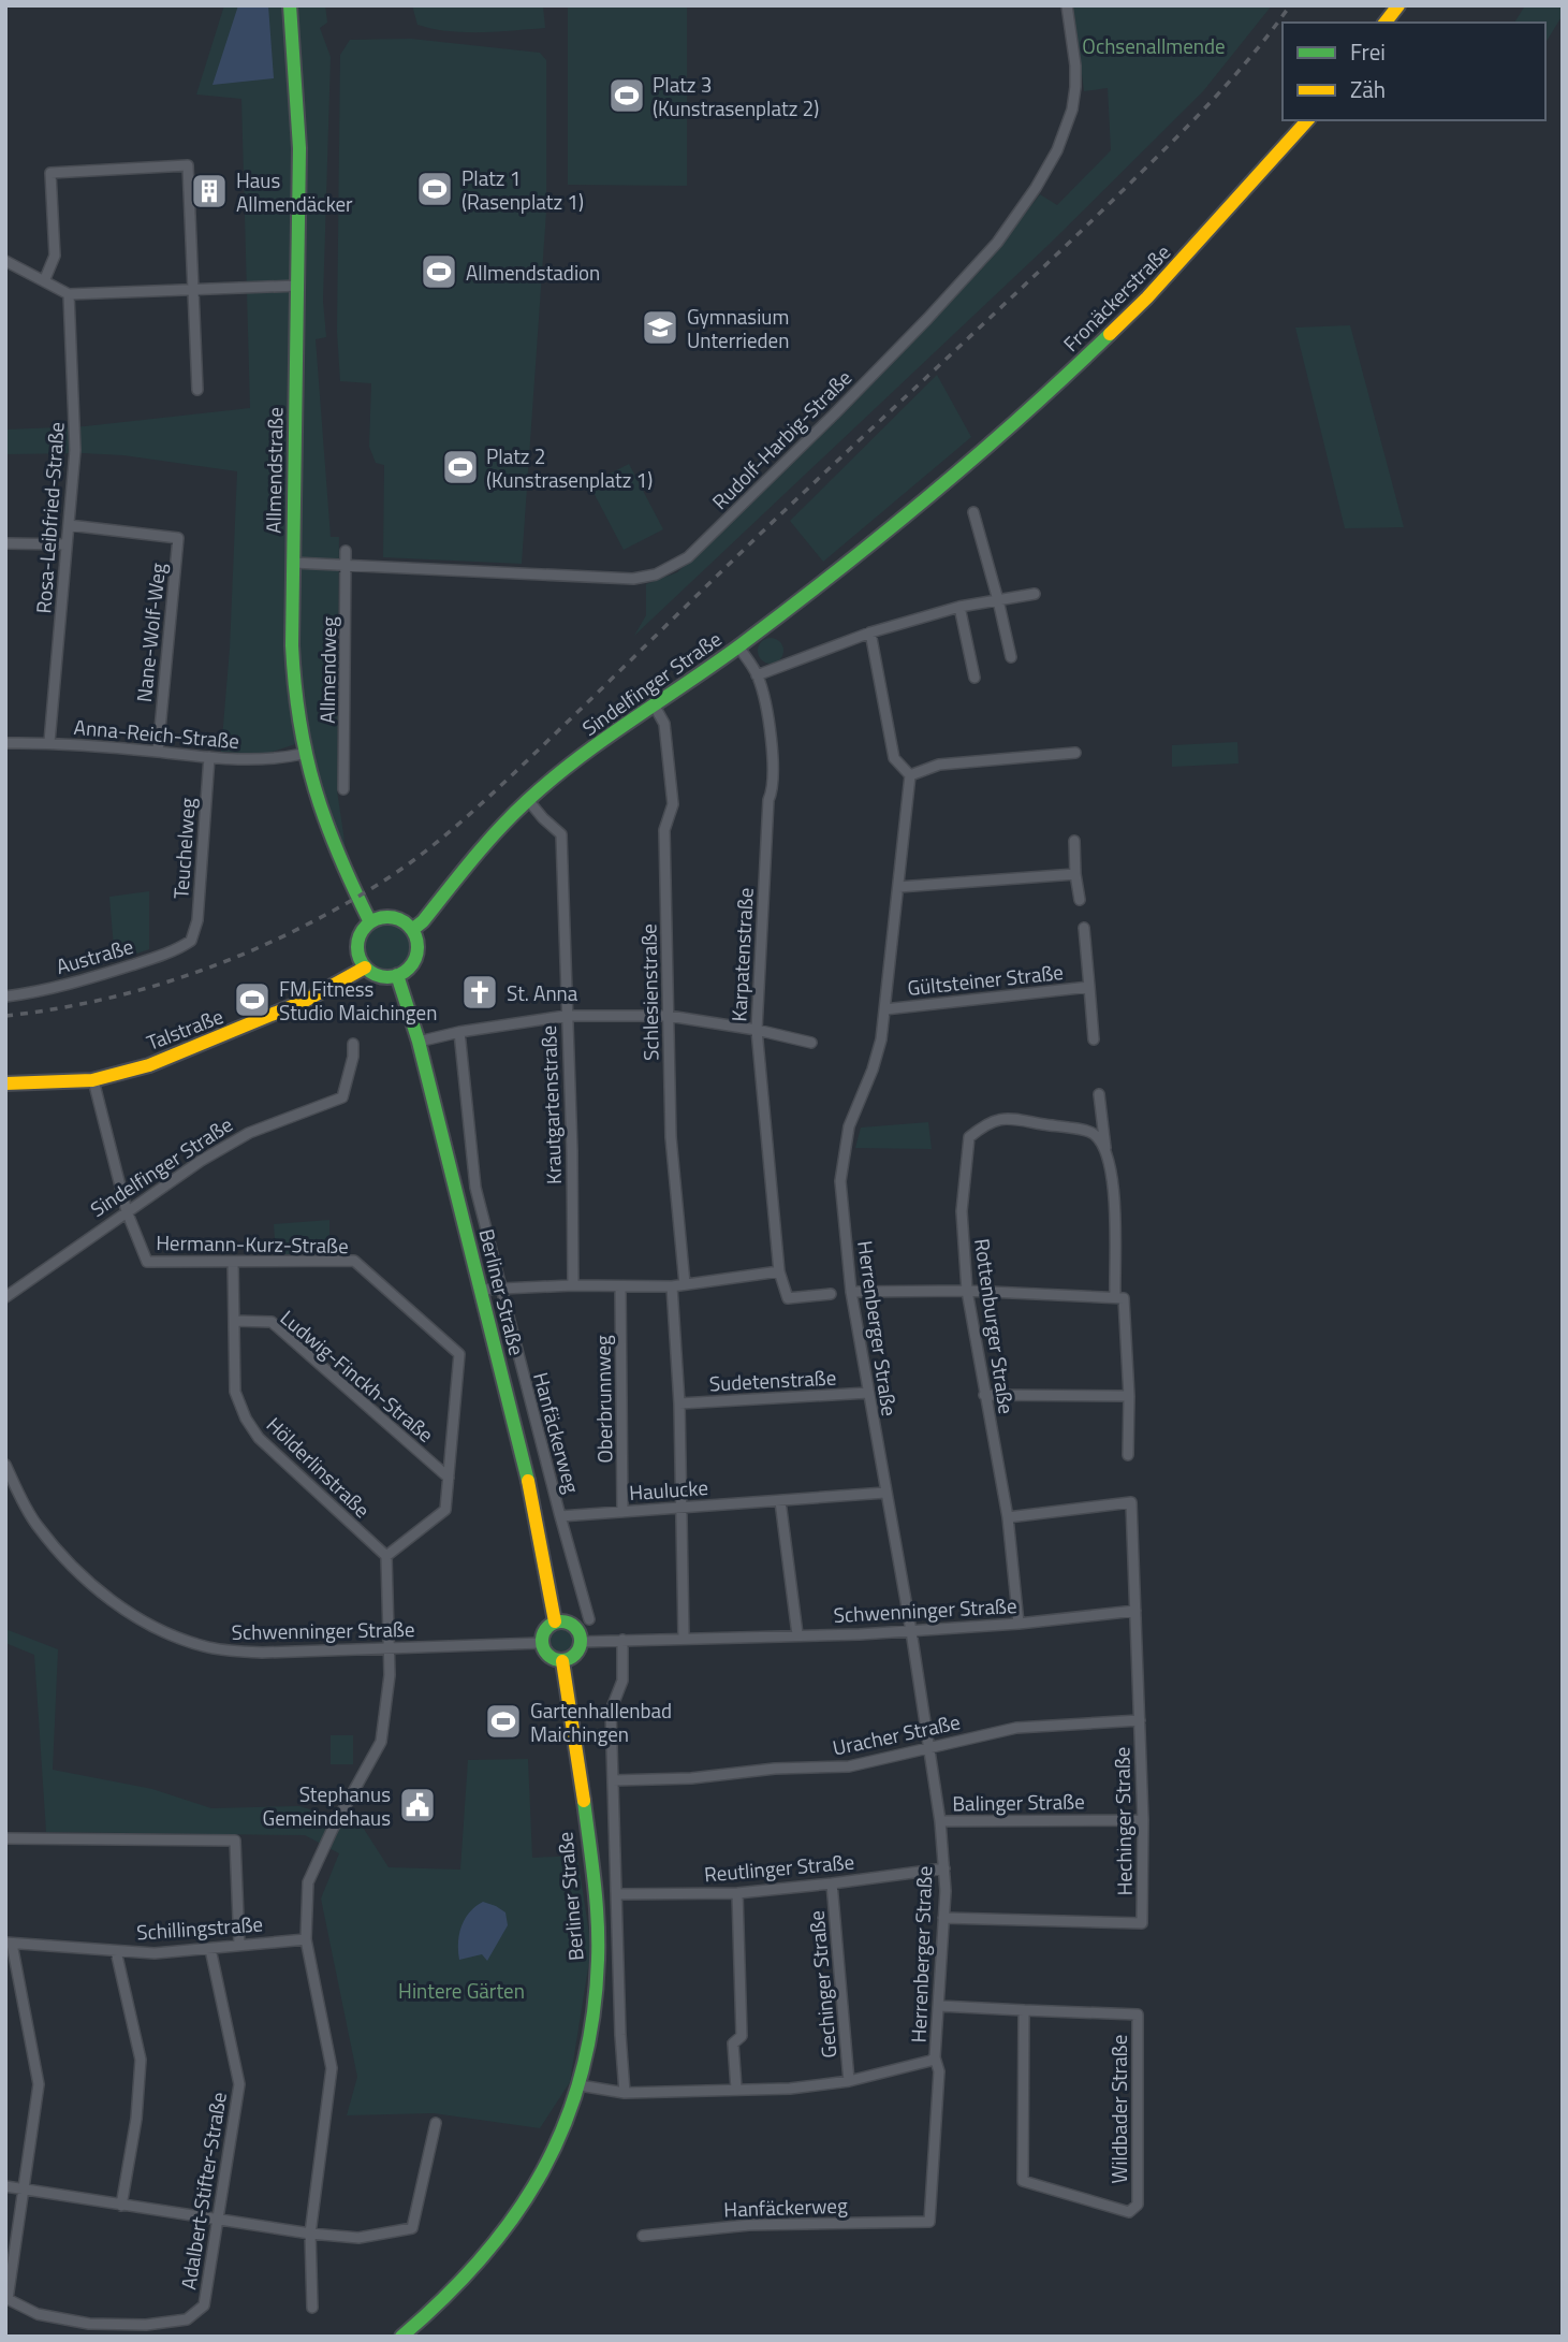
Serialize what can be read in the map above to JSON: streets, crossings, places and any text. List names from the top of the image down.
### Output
{
  "streets": {
    "main road": [
      "Fronäckerstraße",
      "Allmendstraße",
      "Sindelfinger Straße",
      "Talstraße",
      "Berliner Straße"
    ],
    "street": [
      "Rudolf-Harbig-Straße",
      "Rosa-Leibfried-Straße",
      "Nane-Wolf-Weg",
      "Allmendweg",
      "Anna-Reich-Straße",
      "Teuchelweg",
      "Karpatenstraße",
      "Austraße",
      "Gültsteiner Straße",
      "Schlesienstraße",
      "Krautgartenstraße",
      "Hermann-Kurz-Straße",
      "Rottenburger Straße",
      "Herrenberger Straße",
      "Ludwig-Finckh-Straße",
      "Sudetenstraße",
      "Oberbrunnweg",
      "Hanfäckerweg",
      "Hölderlinstraße",
      "Haulucke",
      "Schwenninger Straße",
      "Uracher Straße",
      "Balinger Straße",
      "Hechinger Straße",
      "Reutlinger Straße",
      "Schillingstraße",
      "Gechinger Straße",
      "Wildbader Straße",
      "Adalbert-Stifter-Straße"
    ]
  },
  "crossings": [
    ["Fronäckerstraße", "Sindelfinger Straße"],
    ["Rudolf-Harbig-Straße", "Allmendstraße"],
    ["Rudolf-Harbig-Straße", "Allmendweg"],
    ["Allmendstraße", "Sindelfinger Straße"],
    ["Allmendstraße", "Anna-Reich-Straße"],
    ["Allmendstraße", "Talstraße"],
    ["Allmendstraße", "Berliner Straße"],
    ["Rosa-Leibfried-Straße", "Nane-Wolf-Weg"],
    ["Rosa-Leibfried-Straße", "Anna-Reich-Straße"],
    ["Nane-Wolf-Weg", "Anna-Reich-Straße"],
    ["Sindelfinger Straße", "Karpatenstraße"],
    ["Sindelfinger Straße", "Schlesienstraße"],
    ["Sindelfinger Straße", "Talstraße"],
    ["Sindelfinger Straße", "Krautgartenstraße"],
    ["Sindelfinger Straße", "Hermann-Kurz-Straße"],
    ["Sindelfinger Straße", "Berliner Straße"],
    ["Anna-Reich-Straße", "Teuchelweg"],
    ["Teuchelweg", "Austraße"],
    ["Gültsteiner Straße", "Herrenberger Straße"],
    ["Talstraße", "Hermann-Kurz-Straße"],
    ["Talstraße", "Berliner Straße"],
    ["Hermann-Kurz-Straße", "Ludwig-Finckh-Straße"],
    ["Hermann-Kurz-Straße", "Hölderlinstraße"],
    ["Berliner Straße", "Herrenberger Straße"],
    ["Berliner Straße", "Schwenninger Straße"],
    ["Rottenburger Straße", "Schwenninger Straße"],
    ["Rottenburger Straße", "Hechinger Straße"],
    ["Herrenberger Straße", "Sudetenstraße"],
    ["Herrenberger Straße", "Hanfäckerweg"],
    ["Herrenberger Straße", "Haulucke"],
    ["Herrenberger Straße", "Schwenninger Straße"],
    ["Herrenberger Straße", "Uracher Straße"],
    ["Herrenberger Straße", "Balinger Straße"],
    ["Herrenberger Straße", "Hechinger Straße"],
    ["Herrenberger Straße", "Reutlinger Straße"],
    ["Herrenberger Straße", "Gechinger Straße"],
    ["Herrenberger Straße", "Wildbader Straße"],
    ["Ludwig-Finckh-Straße", "Hölderlinstraße"],
    ["Oberbrunnweg", "Haulucke"],
    ["Hanfäckerweg", "Haulucke"],
    ["Schwenninger Straße", "Hechinger Straße"],
    ["Uracher Straße", "Hechinger Straße"],
    ["Balinger Straße", "Hechinger Straße"],
    ["Reutlinger Straße", "Gechinger Straße"],
    ["Schillingstraße", "Adalbert-Stifter-Straße"]
  ],
  "parks": ["Ochsenallmende", "Hintere Gärten"],
  "places": {
    "sports": [
      "Platz 3 (Kunstrasenplatz 2)",
      "Platz 1 (Rasenplatz 1)",
      "Allmendstadion",
      "Platz 2 (Kunstrasenplatz 1)",
      "FM Fitness Studio Maichingen",
      "Gartenhallenbad Maichingen"
    ],
    "building": ["Haus Allmendäcker"],
    "school or university": ["Gymnasium Unterrieden"],
    "church": ["St. Anna"],
    "public building": ["Stephanus Gemeindehaus"]
  },
  "legend": ["Frei", "Zäh"]
}
